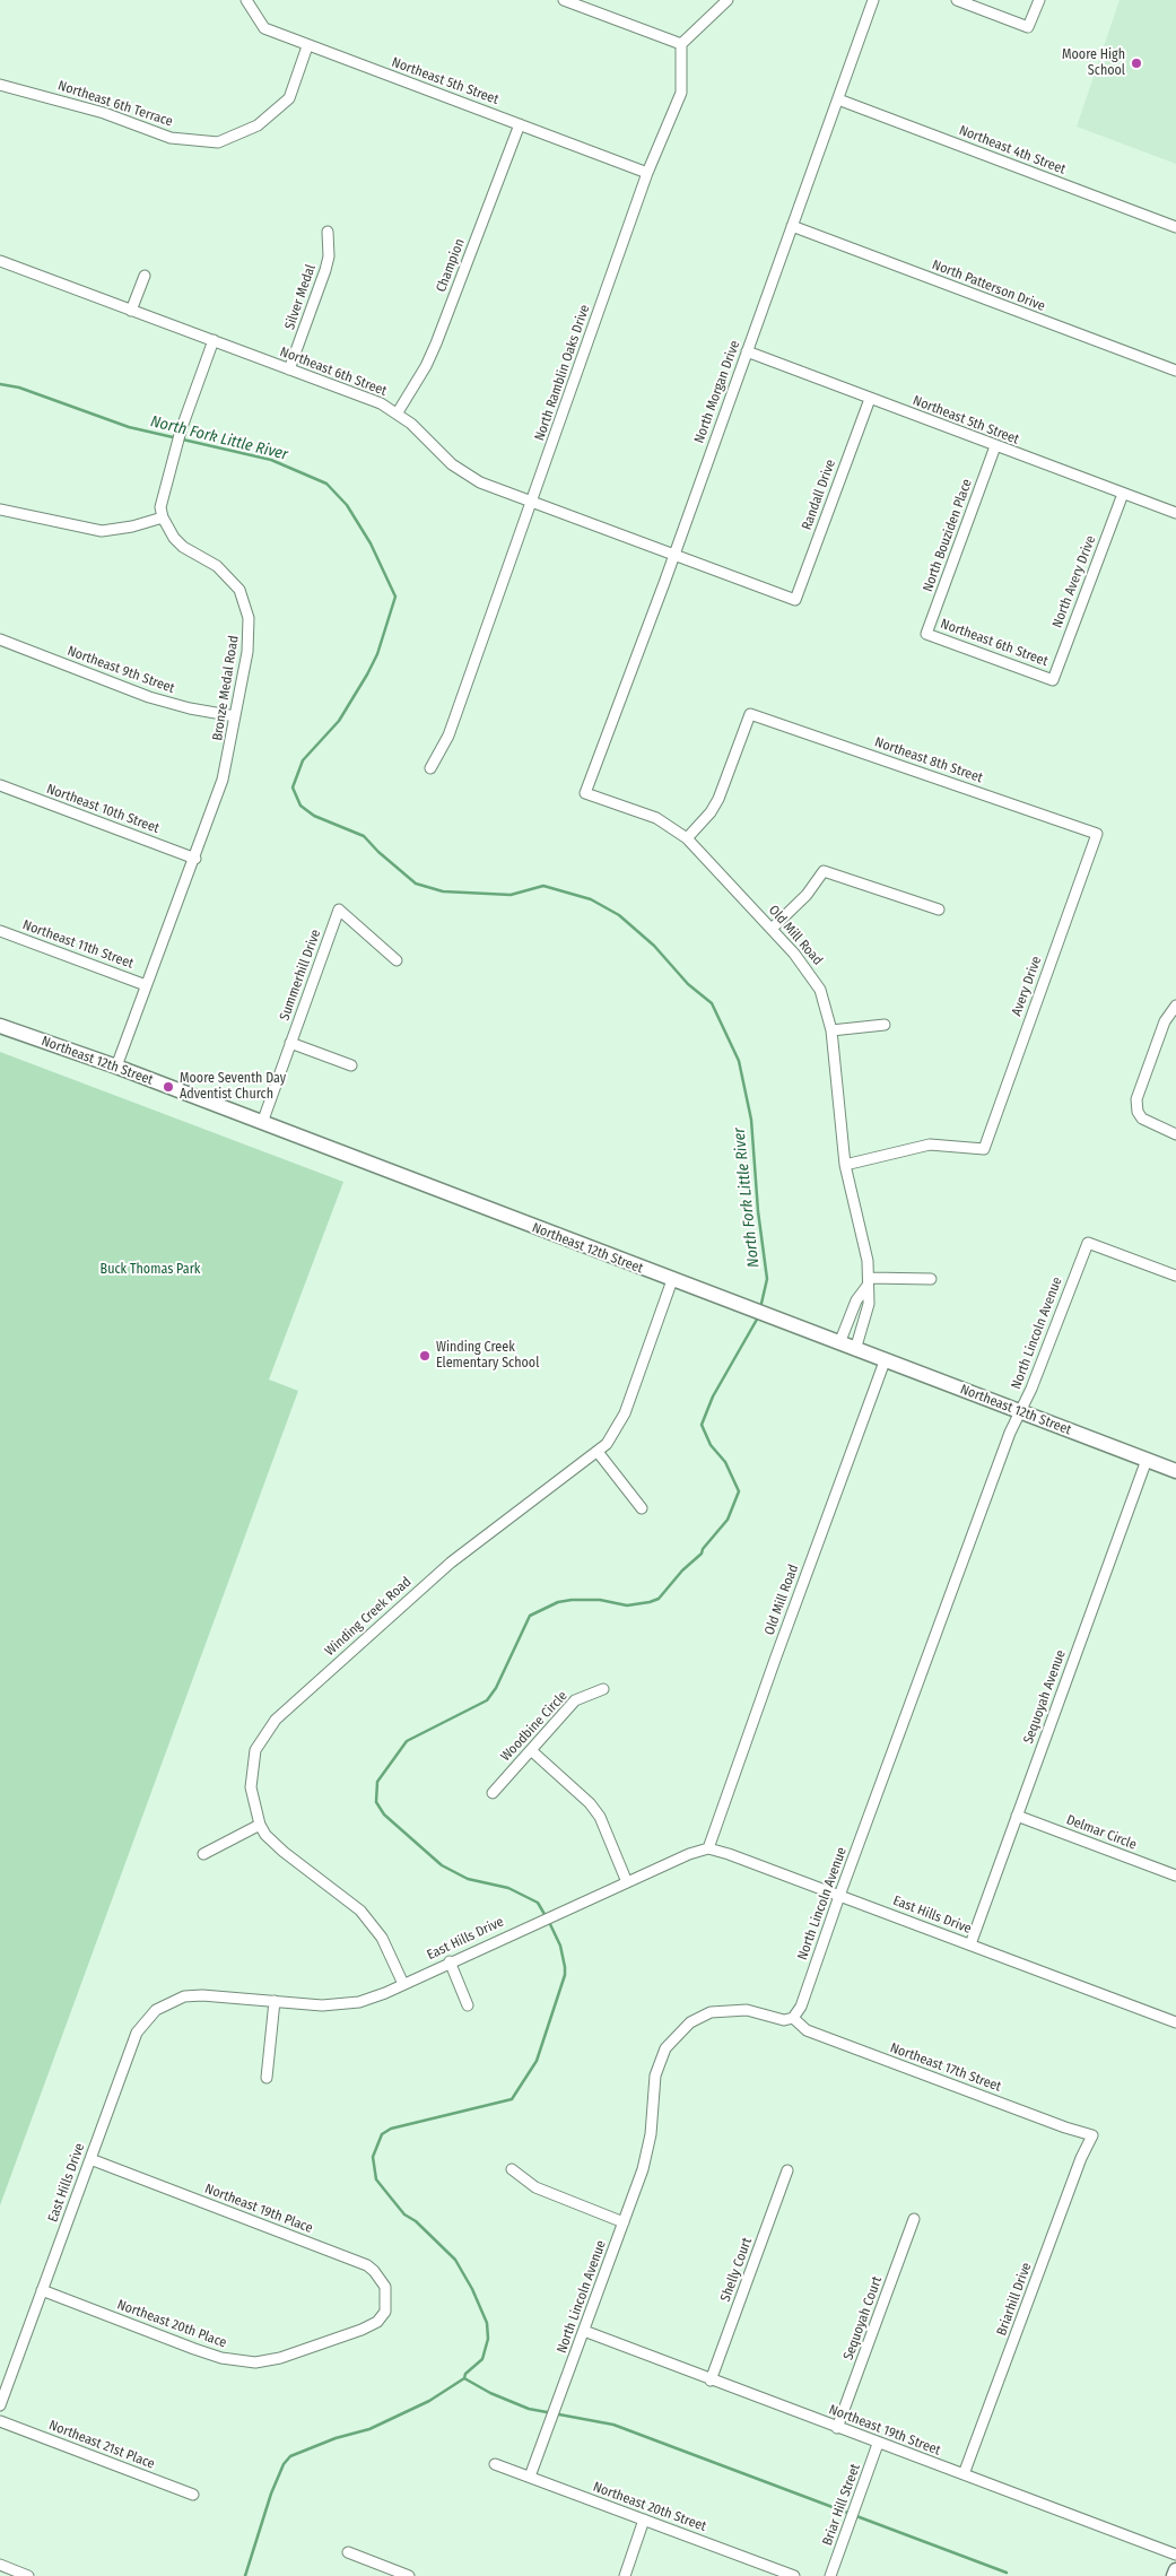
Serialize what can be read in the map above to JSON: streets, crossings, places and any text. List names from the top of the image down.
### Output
{
  "streets": {
    "street": [
      "Northeast 5th Street",
      "Northeast 6th Terrace",
      "Northeast 4th Street",
      "Champion",
      "North Patterson Drive",
      "Silver Medal",
      "Northeast 6th Street",
      "North Ramblin Oaks Drive",
      "North Morgan Drive",
      "Randall Drive",
      "North Bouziden Place",
      "North Avery Drive",
      "Northeast 9th Street",
      "Bronze Medal Road",
      "Northeast 8th Street",
      "Northeast 10th Street",
      "Old Mill Road",
      "Northeast 11th Street",
      "Summerhill Drive",
      "Avery Drive",
      "Northeast 12th Street",
      "North Lincoln Avenue",
      "Winding Creek Road",
      "Sequoyah Avenue",
      "Woodbine Circle",
      "Delmar Circle",
      "East Hills Drive",
      "Northeast 17th Street",
      "Northeast 19th Place",
      "Shelly Court",
      "Briarhill Drive",
      "Sequoyah Court",
      "Northeast 20th Place",
      "Northeast 19th Street",
      "Northeast 21st Place",
      "Briar Hill Street",
      "Northeast 20th Street"
    ]
  },
  "crossings": [
    ["Northeast 5th Street", "Northeast 6th Terrace"],
    ["Northeast 5th Street", "Champion"],
    ["Northeast 5th Street", "North Ramblin Oaks Drive"],
    ["Northeast 5th Street", "North Morgan Drive"],
    ["Northeast 5th Street", "Randall Drive"],
    ["Northeast 5th Street", "North Bouziden Place"],
    ["Northeast 5th Street", "North Avery Drive"],
    ["Northeast 4th Street", "North Morgan Drive"],
    ["Champion", "Northeast 6th Street"],
    ["North Patterson Drive", "North Morgan Drive"],
    ["Silver Medal", "Northeast 6th Street"],
    ["Northeast 6th Street", "North Ramblin Oaks Drive"],
    ["Northeast 6th Street", "North Morgan Drive"],
    ["Northeast 6th Street", "Randall Drive"],
    ["Northeast 6th Street", "North Bouziden Place"],
    ["Northeast 6th Street", "North Avery Drive"],
    ["North Morgan Drive", "Old Mill Road"],
    ["Northeast 9th Street", "Bronze Medal Road"],
    ["Bronze Medal Road", "Northeast 10th Street"],
    ["Bronze Medal Road", "Northeast 11th Street"],
    ["Bronze Medal Road", "Northeast 12th Street"],
    ["Northeast 8th Street", "Old Mill Road"],
    ["Northeast 8th Street", "Avery Drive"],
    ["Old Mill Road", "Avery Drive"],
    ["Old Mill Road", "Northeast 12th Street"],
    ["Old Mill Road", "East Hills Drive"],
    ["Summerhill Drive", "Northeast 12th Street"],
    ["Northeast 12th Street", "North Lincoln Avenue"],
    ["Northeast 12th Street", "Winding Creek Road"],
    ["Northeast 12th Street", "Sequoyah Avenue"],
    ["North Lincoln Avenue", "East Hills Drive"],
    ["North Lincoln Avenue", "Northeast 17th Street"],
    ["North Lincoln Avenue", "Northeast 19th Street"],
    ["North Lincoln Avenue", "Northeast 20th Street"],
    ["Winding Creek Road", "East Hills Drive"],
    ["Sequoyah Avenue", "Delmar Circle"],
    ["Sequoyah Avenue", "East Hills Drive"],
    ["East Hills Drive", "Northeast 19th Place"],
    ["East Hills Drive", "Northeast 20th Place"],
    ["Northeast 17th Street", "Briarhill Drive"],
    ["Northeast 19th Place", "Northeast 20th Place"],
    ["Shelly Court", "Northeast 19th Street"],
    ["Briarhill Drive", "Northeast 19th Street"],
    ["Sequoyah Court", "Northeast 19th Street"],
    ["Northeast 19th Street", "Briar Hill Street"]
  ],
  "water": ["North Fork Little River"],
  "parks": ["Buck Thomas Park"],
  "places": ["Moore High School", "Moore Seventh Day Adventist Church", "Winding Creek Elementary School"]
}
